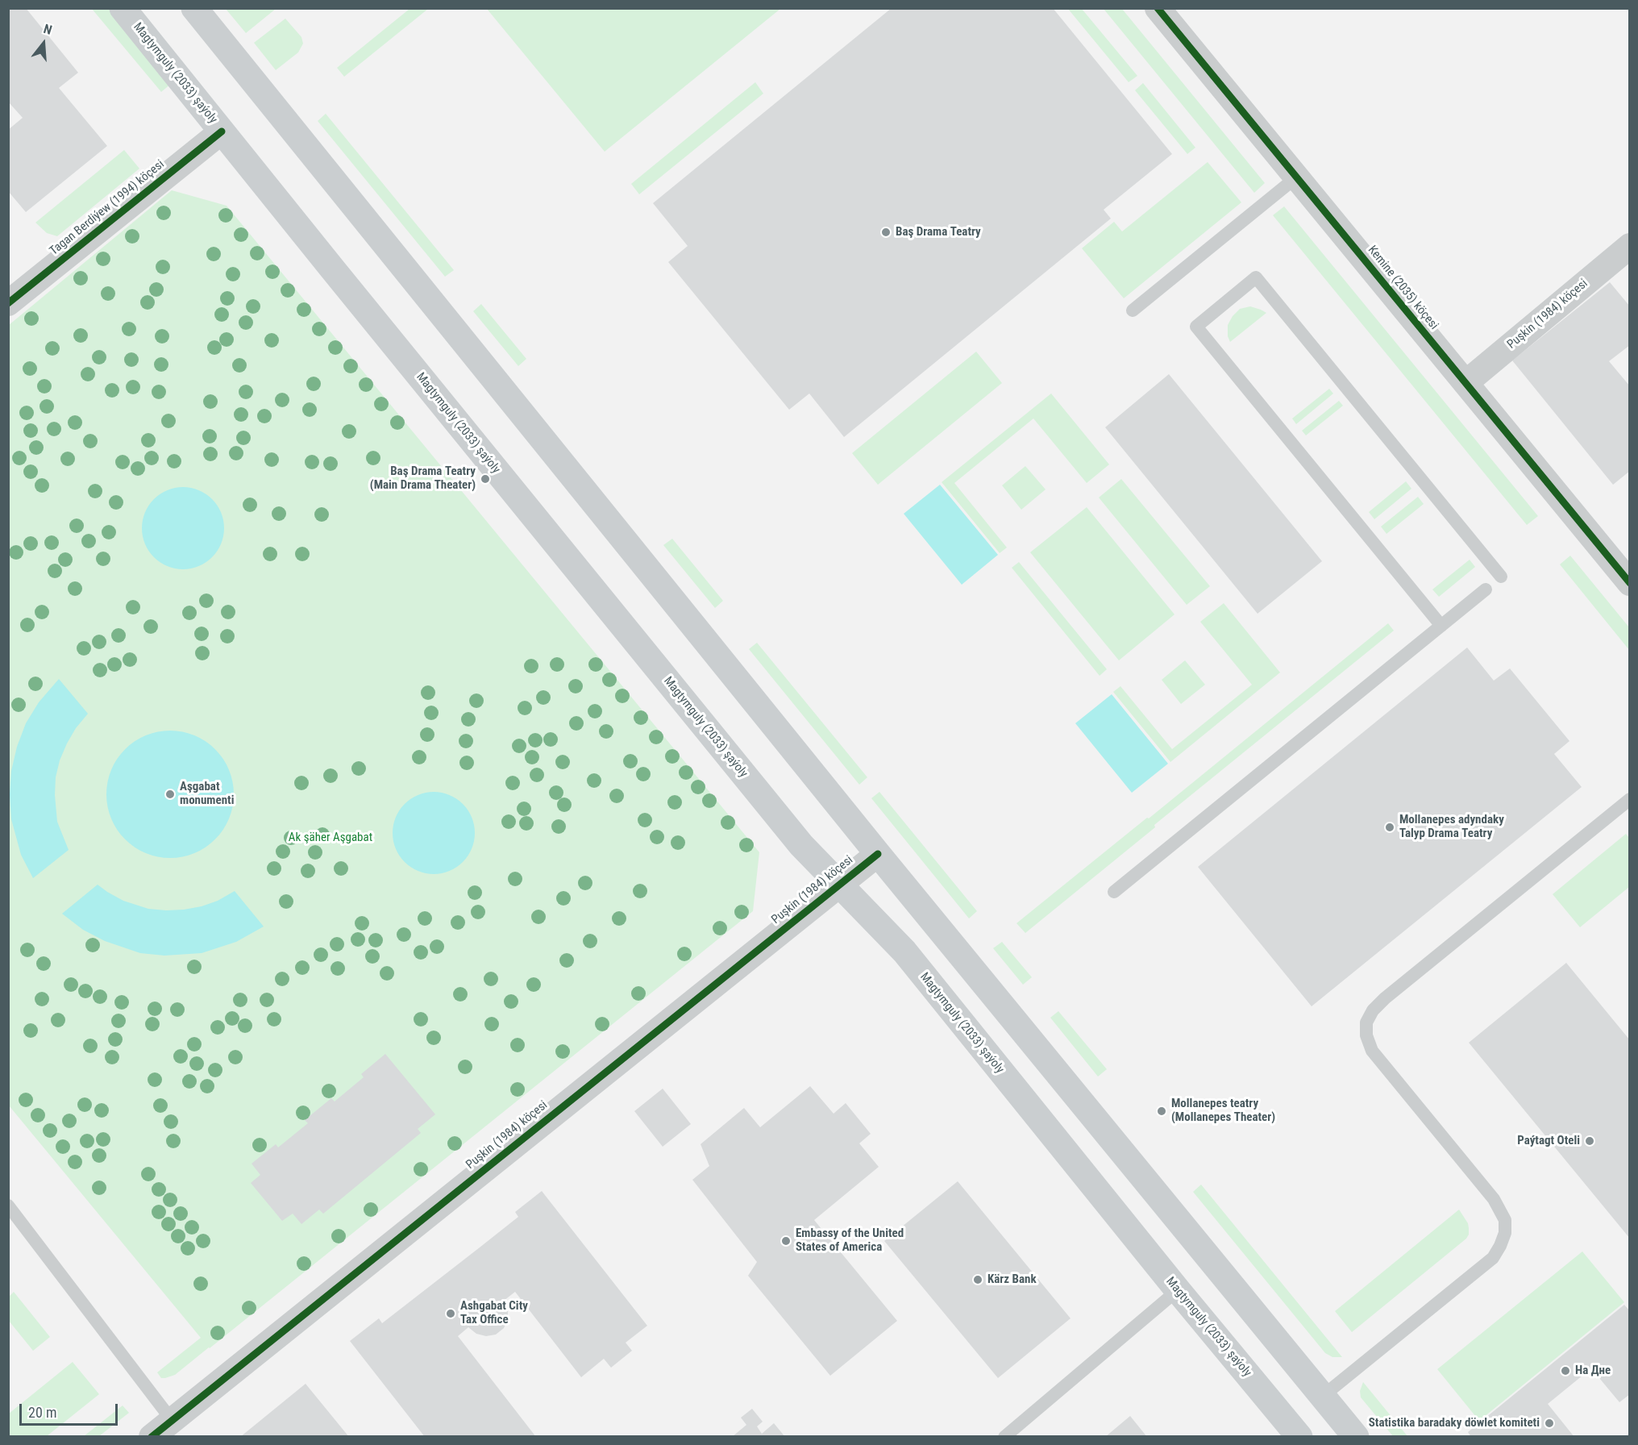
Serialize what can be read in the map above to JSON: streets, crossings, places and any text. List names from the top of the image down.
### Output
{
  "streets": {
    "main road": ["Magtymguly (2033) şaýoly"],
    "street": ["Tagan Berdiýew (1994) köçesi", "Kemine (2035) köçesi", "Puşkin (1984) köçesi"]
  },
  "crossings": [
    ["Magtymguly (2033) şaýoly", "Tagan Berdiýew (1994) köçesi"],
    ["Magtymguly (2033) şaýoly", "Puşkin (1984) köçesi"],
    ["Kemine (2035) köçesi", "Puşkin (1984) köçesi"]
  ],
  "parks": ["Ak şäher Aşgabat"],
  "places": [
    "Baş Drama Teatry",
    "Baş Drama Teatry (Main Drama Theater)",
    "Aşgabat monumenti",
    "Mollanepes adyndaky Talyp Drama Teatry",
    "Mollanepes teatry (Mollanepes Theater)",
    "Paýtagt Oteli",
    "Embassy of the United States of America",
    "Kärz Bank",
    "Ashgabat City Tax Office",
    "На Дне",
    "Statistika baradaky döwlet komiteti"
  ],
  "scale_bar": "20 m",
  "north": "top"
}
